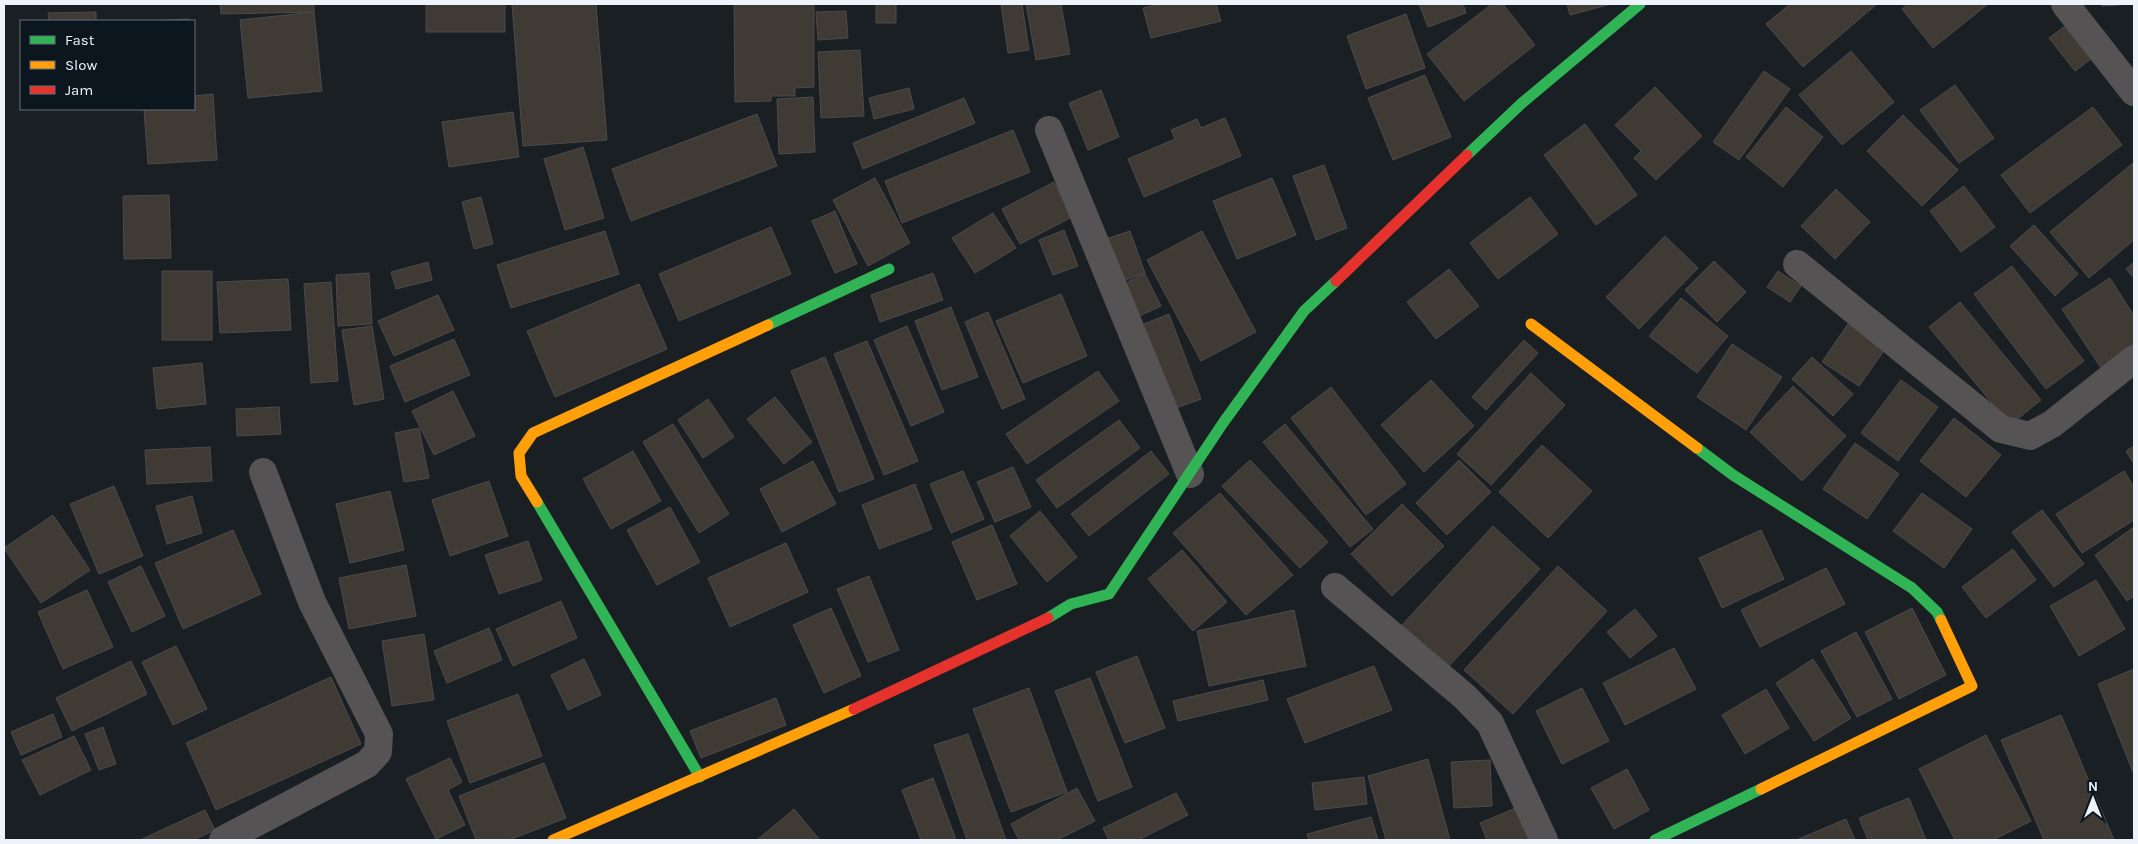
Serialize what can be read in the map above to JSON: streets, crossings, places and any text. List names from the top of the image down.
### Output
{
  "legend": ["Fast", "Slow", "Jam"],
  "north": "top"
}
